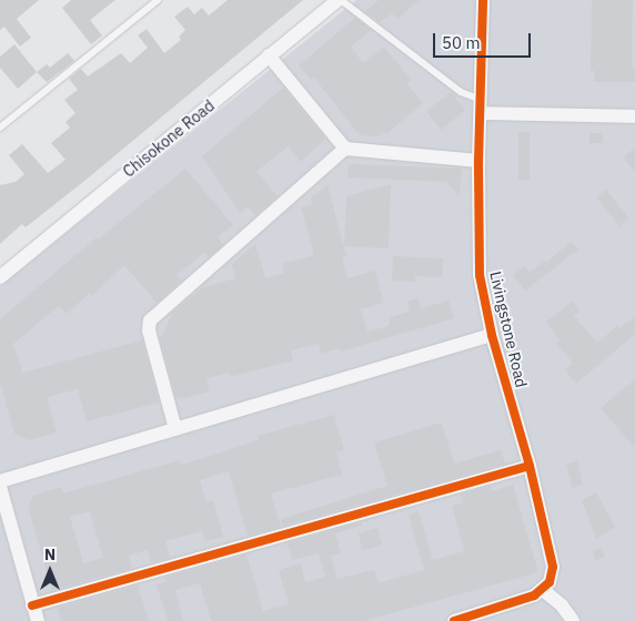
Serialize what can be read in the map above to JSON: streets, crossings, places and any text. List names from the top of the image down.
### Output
{
  "streets": {
    "street": ["Chisokone Road", "Livingstone Road"]
  },
  "scale_bar": "50 m",
  "north": "top"
}
